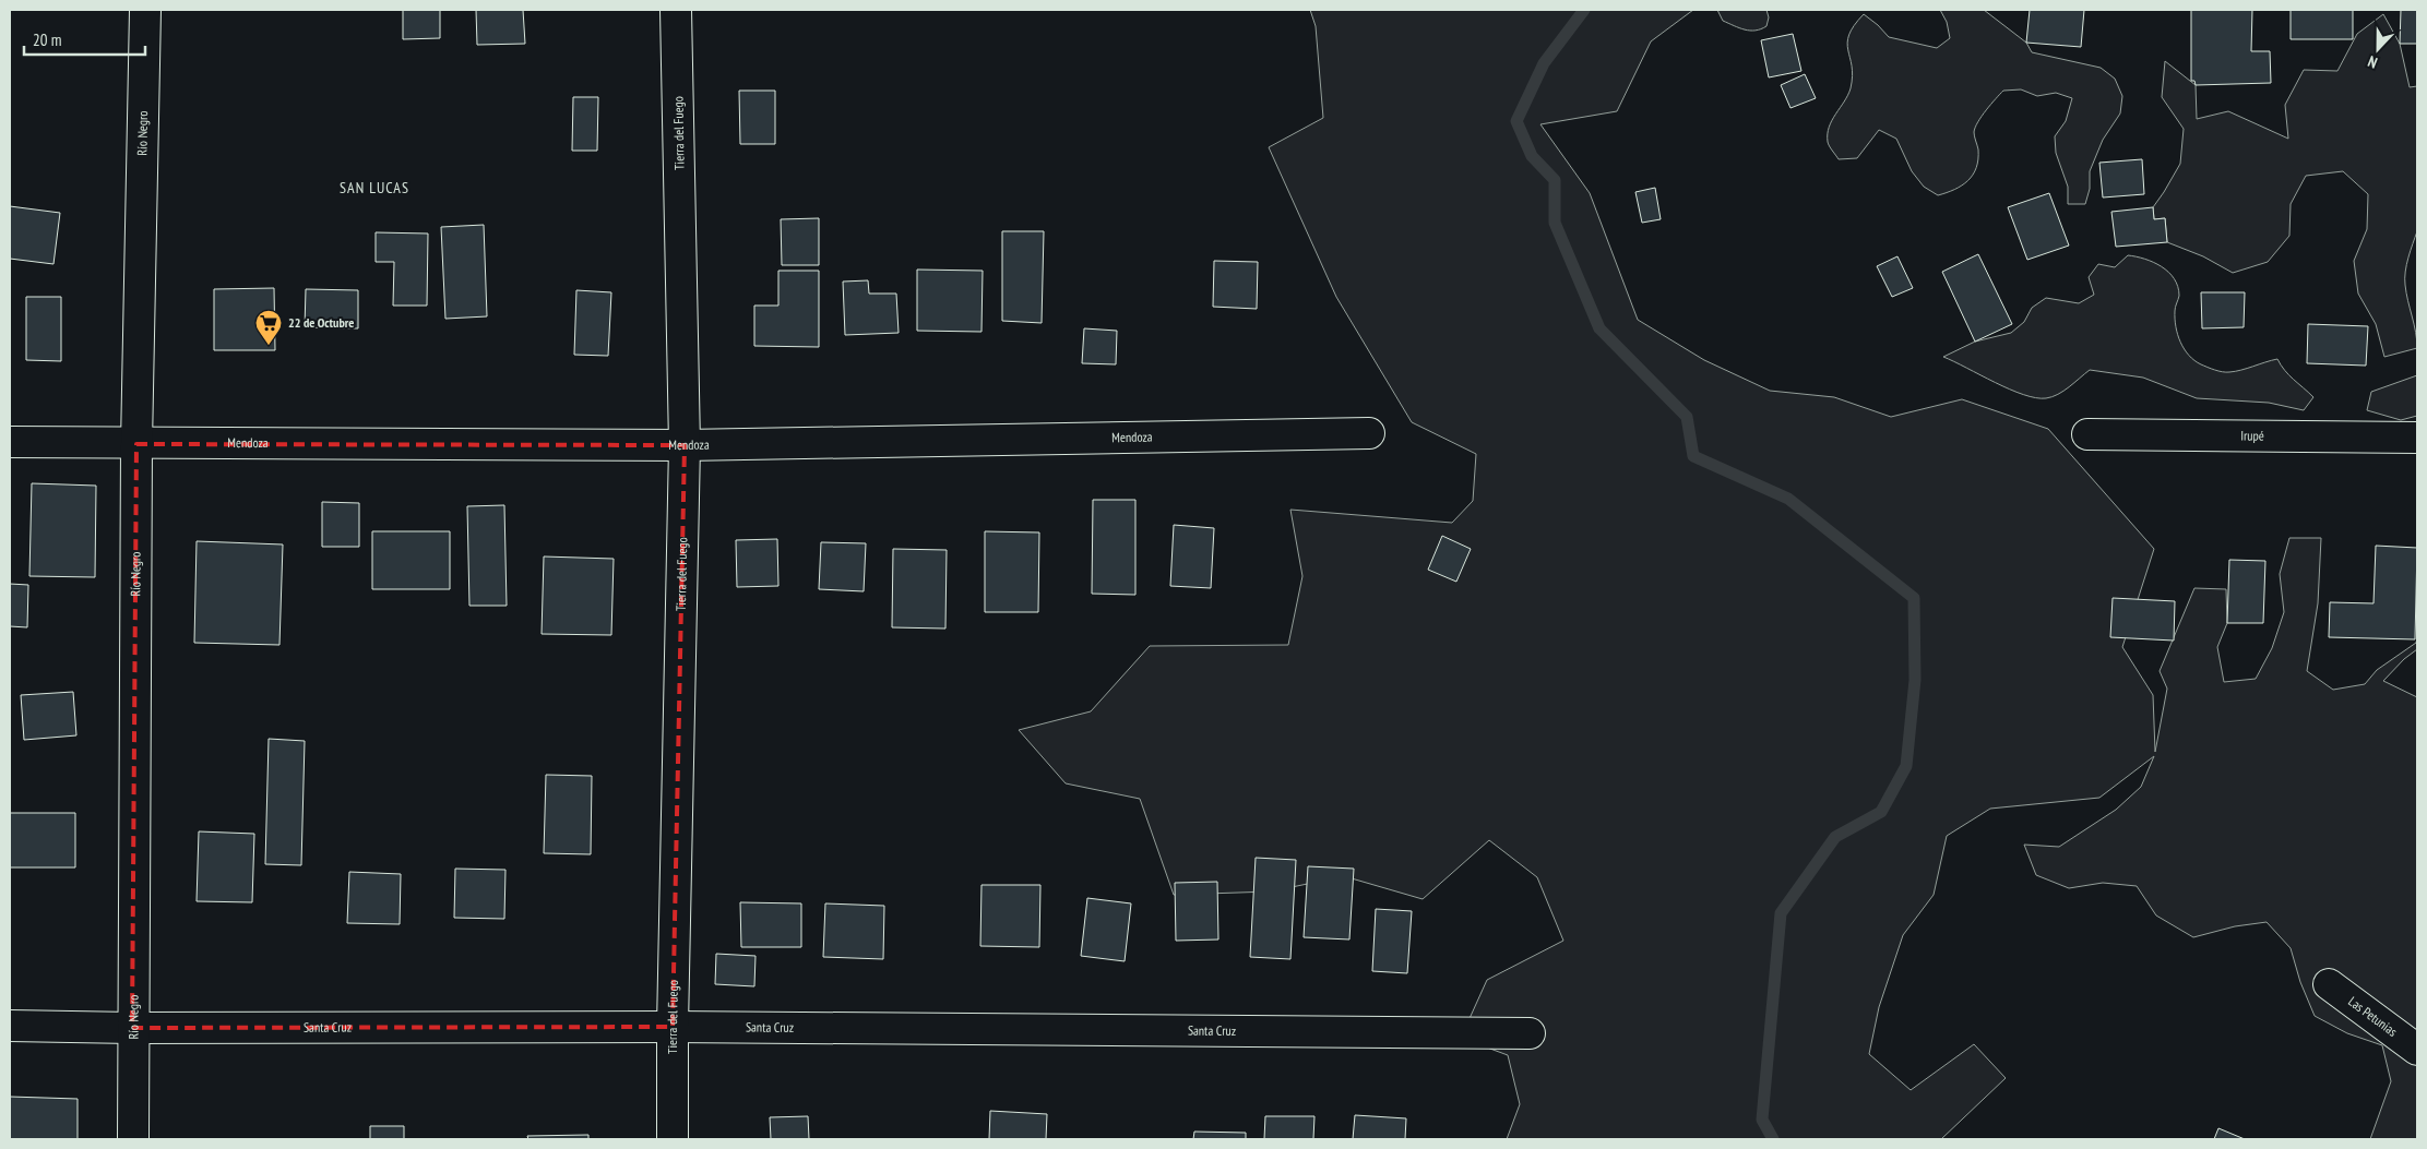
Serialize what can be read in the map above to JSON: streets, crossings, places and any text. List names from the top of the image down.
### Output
{
  "streets": {
    "street": [
      "Río Negro",
      "Tierra del Fuego",
      "Irupé",
      "Mendoza",
      "Las Petunias",
      "Santa Cruz"
    ]
  },
  "crossings": [
    ["Río Negro", "Mendoza"],
    ["Río Negro", "Santa Cruz"],
    ["Tierra del Fuego", "Mendoza"],
    ["Tierra del Fuego", "Santa Cruz"]
  ],
  "districts": ["SAN LUCAS"],
  "places": {
    "supermarket": ["22 de Octubre"]
  },
  "scale_bar": "20 m",
  "north": "bottom"
}
